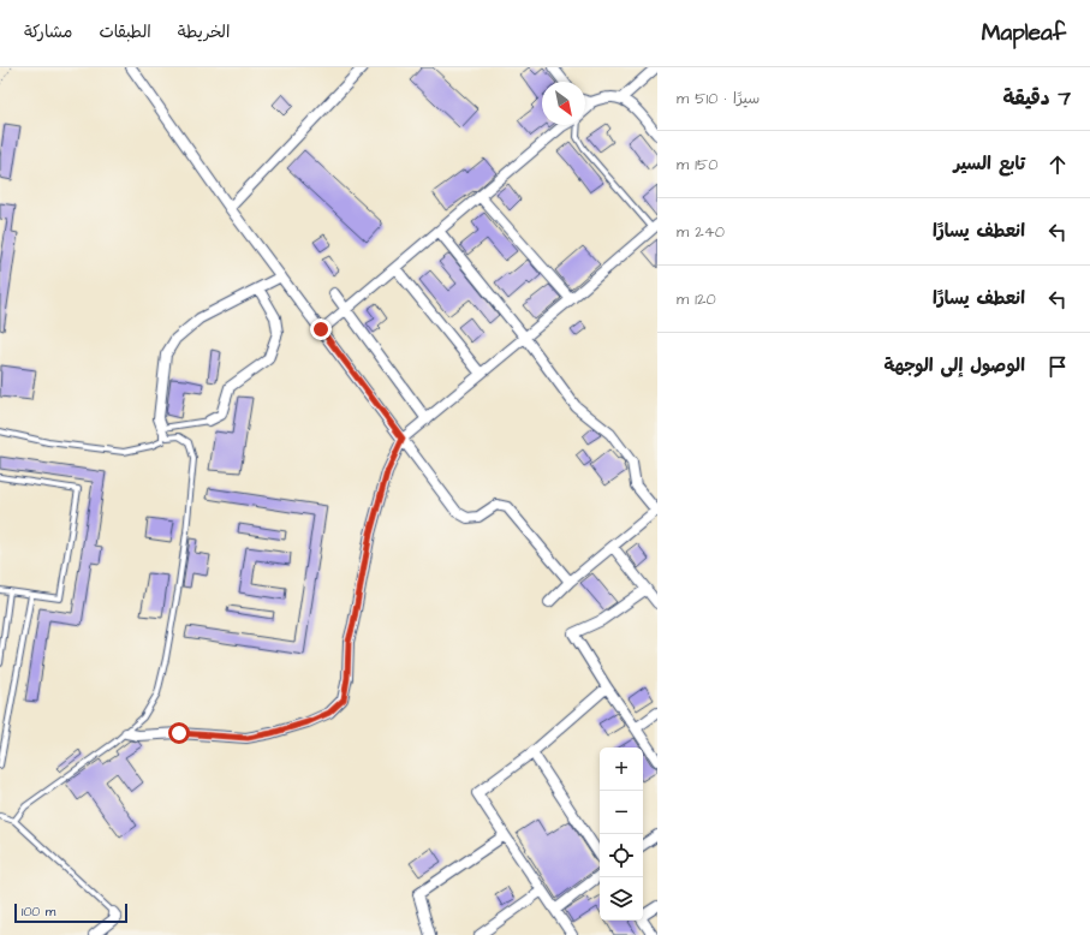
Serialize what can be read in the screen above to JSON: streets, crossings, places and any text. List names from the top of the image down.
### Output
{
  "scale_bar": "100 m",
  "north": "bottom right",
  "page": {
    "header": "Mapleaf",
    "nav": ["الخريطة", "الطبقات", "مشاركة"],
    "heading": ["7 دقيقة", "سيرًا · 510 m"],
    "list": [
      ["تابع السير", "150 m"],
      ["انعطف يسارًا", "240 m"],
      ["انعطف يسارًا", "120 m"],
      "الوصول إلى الوجهة"
    ],
    "map_buttons": ["+", "−"],
    "scale": "100 m"
  }
}
